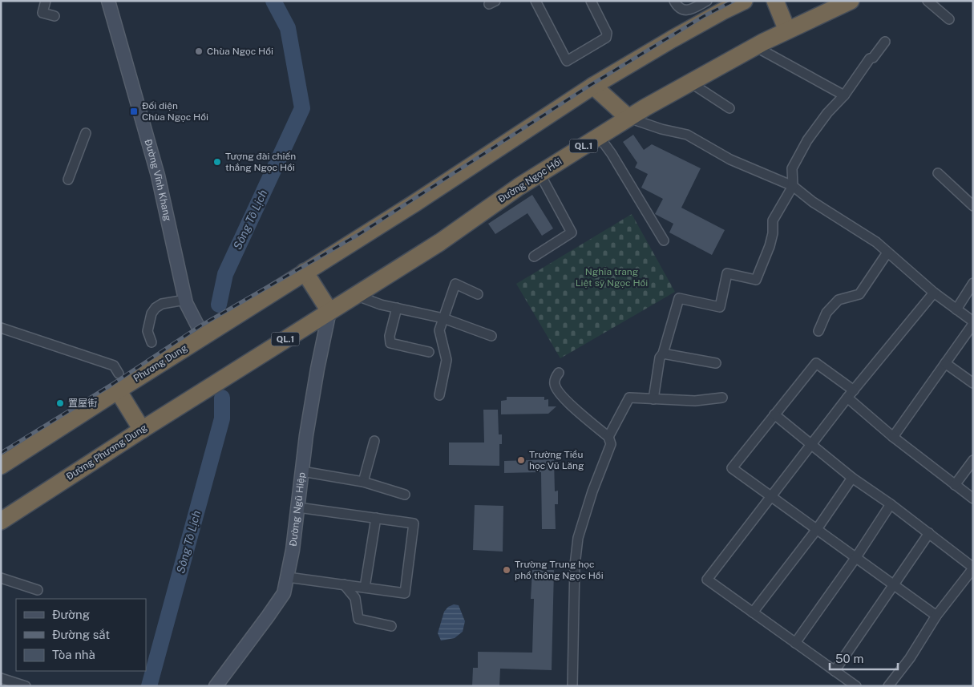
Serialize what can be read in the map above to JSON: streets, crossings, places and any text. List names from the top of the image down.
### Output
{
  "streets": {
    "highway": [
      "QL.1",
      "Đường Ngọc Hồi",
      "Phương Dung",
      "Đường Phương Dung"
    ],
    "street": ["Đường Vĩnh Khang", "Đường Ngũ Hiệp"]
  },
  "crossings": [
    ["Đường Ngọc Hồi", "Đường Phương Dung"],
    ["Đường Ngọc Hồi", "Đường Ngũ Hiệp"],
    ["Đường Vĩnh Khang", "Phương Dung"]
  ],
  "water": ["Sông Tô Lịch"],
  "parks": ["Nghĩa trang Liệt sỹ Ngọc Hồi"],
  "places": {
    "other": [
      "Chùa Ngọc Hồi",
      "Tượng đài chiến thắng Ngọc Hồi",
      "置屋街",
      "Trường Tiểu học Vũ Lăng",
      "Trường Trung học phổ thông Ngọc Hồi"
    ],
    "transit": ["Đối diện Chùa Ngọc Hồi"]
  },
  "legend": ["Đường", "Đường sắt", "Tòa nhà"],
  "scale_bar": "50 m"
}
